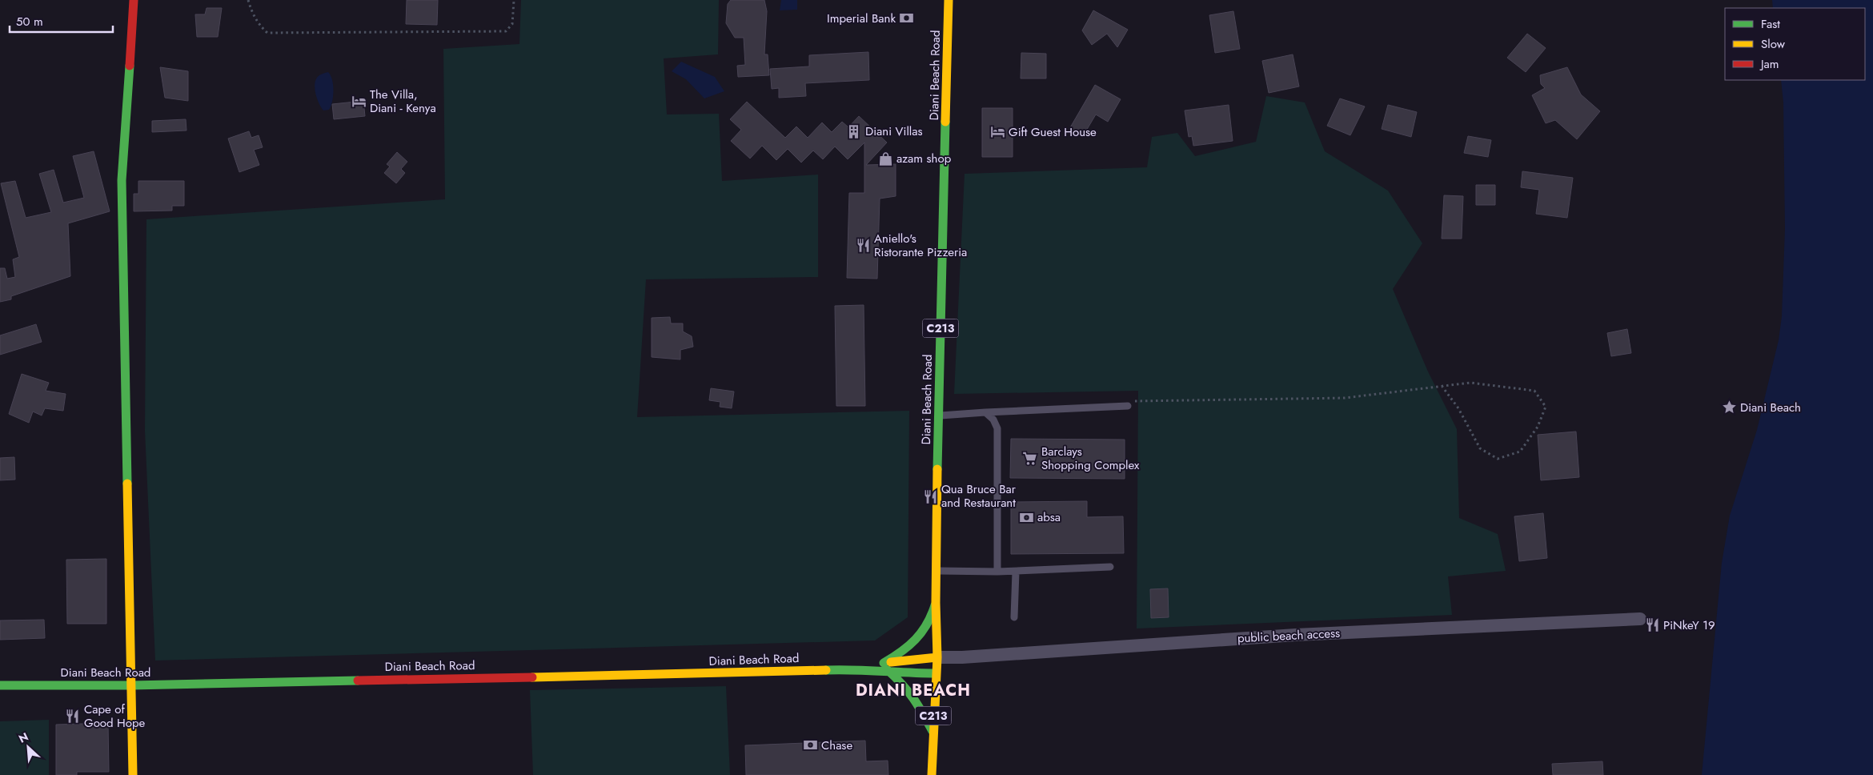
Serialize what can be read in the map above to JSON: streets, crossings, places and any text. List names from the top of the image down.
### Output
{
  "streets": {
    "main road": ["Diani Beach Road", "C213"],
    "street": ["public beach access"]
  },
  "crossings": [
    ["Diani Beach Road", "public beach access"]
  ],
  "districts": ["DIANI BEACH"],
  "places": {
    "bank": ["Imperial Bank", "absa", "Chase"],
    "hotel": ["The Villa, Diani - Kenya", "Gift Guest House"],
    "building": ["Diani Villas"],
    "shop": ["azam shop"],
    "restaurant": [
      "Aniello's Ristorante Pizzeria",
      "Qua Bruce Bar and Restaurant",
      "PiNkeY 19",
      "Cape of Good Hope"
    ],
    "place": ["Diani Beach"],
    "supermarket": ["Barclays Shopping Complex"]
  },
  "legend": ["Fast", "Slow", "Jam"],
  "scale_bar": "50 m",
  "north": "top left"
}
